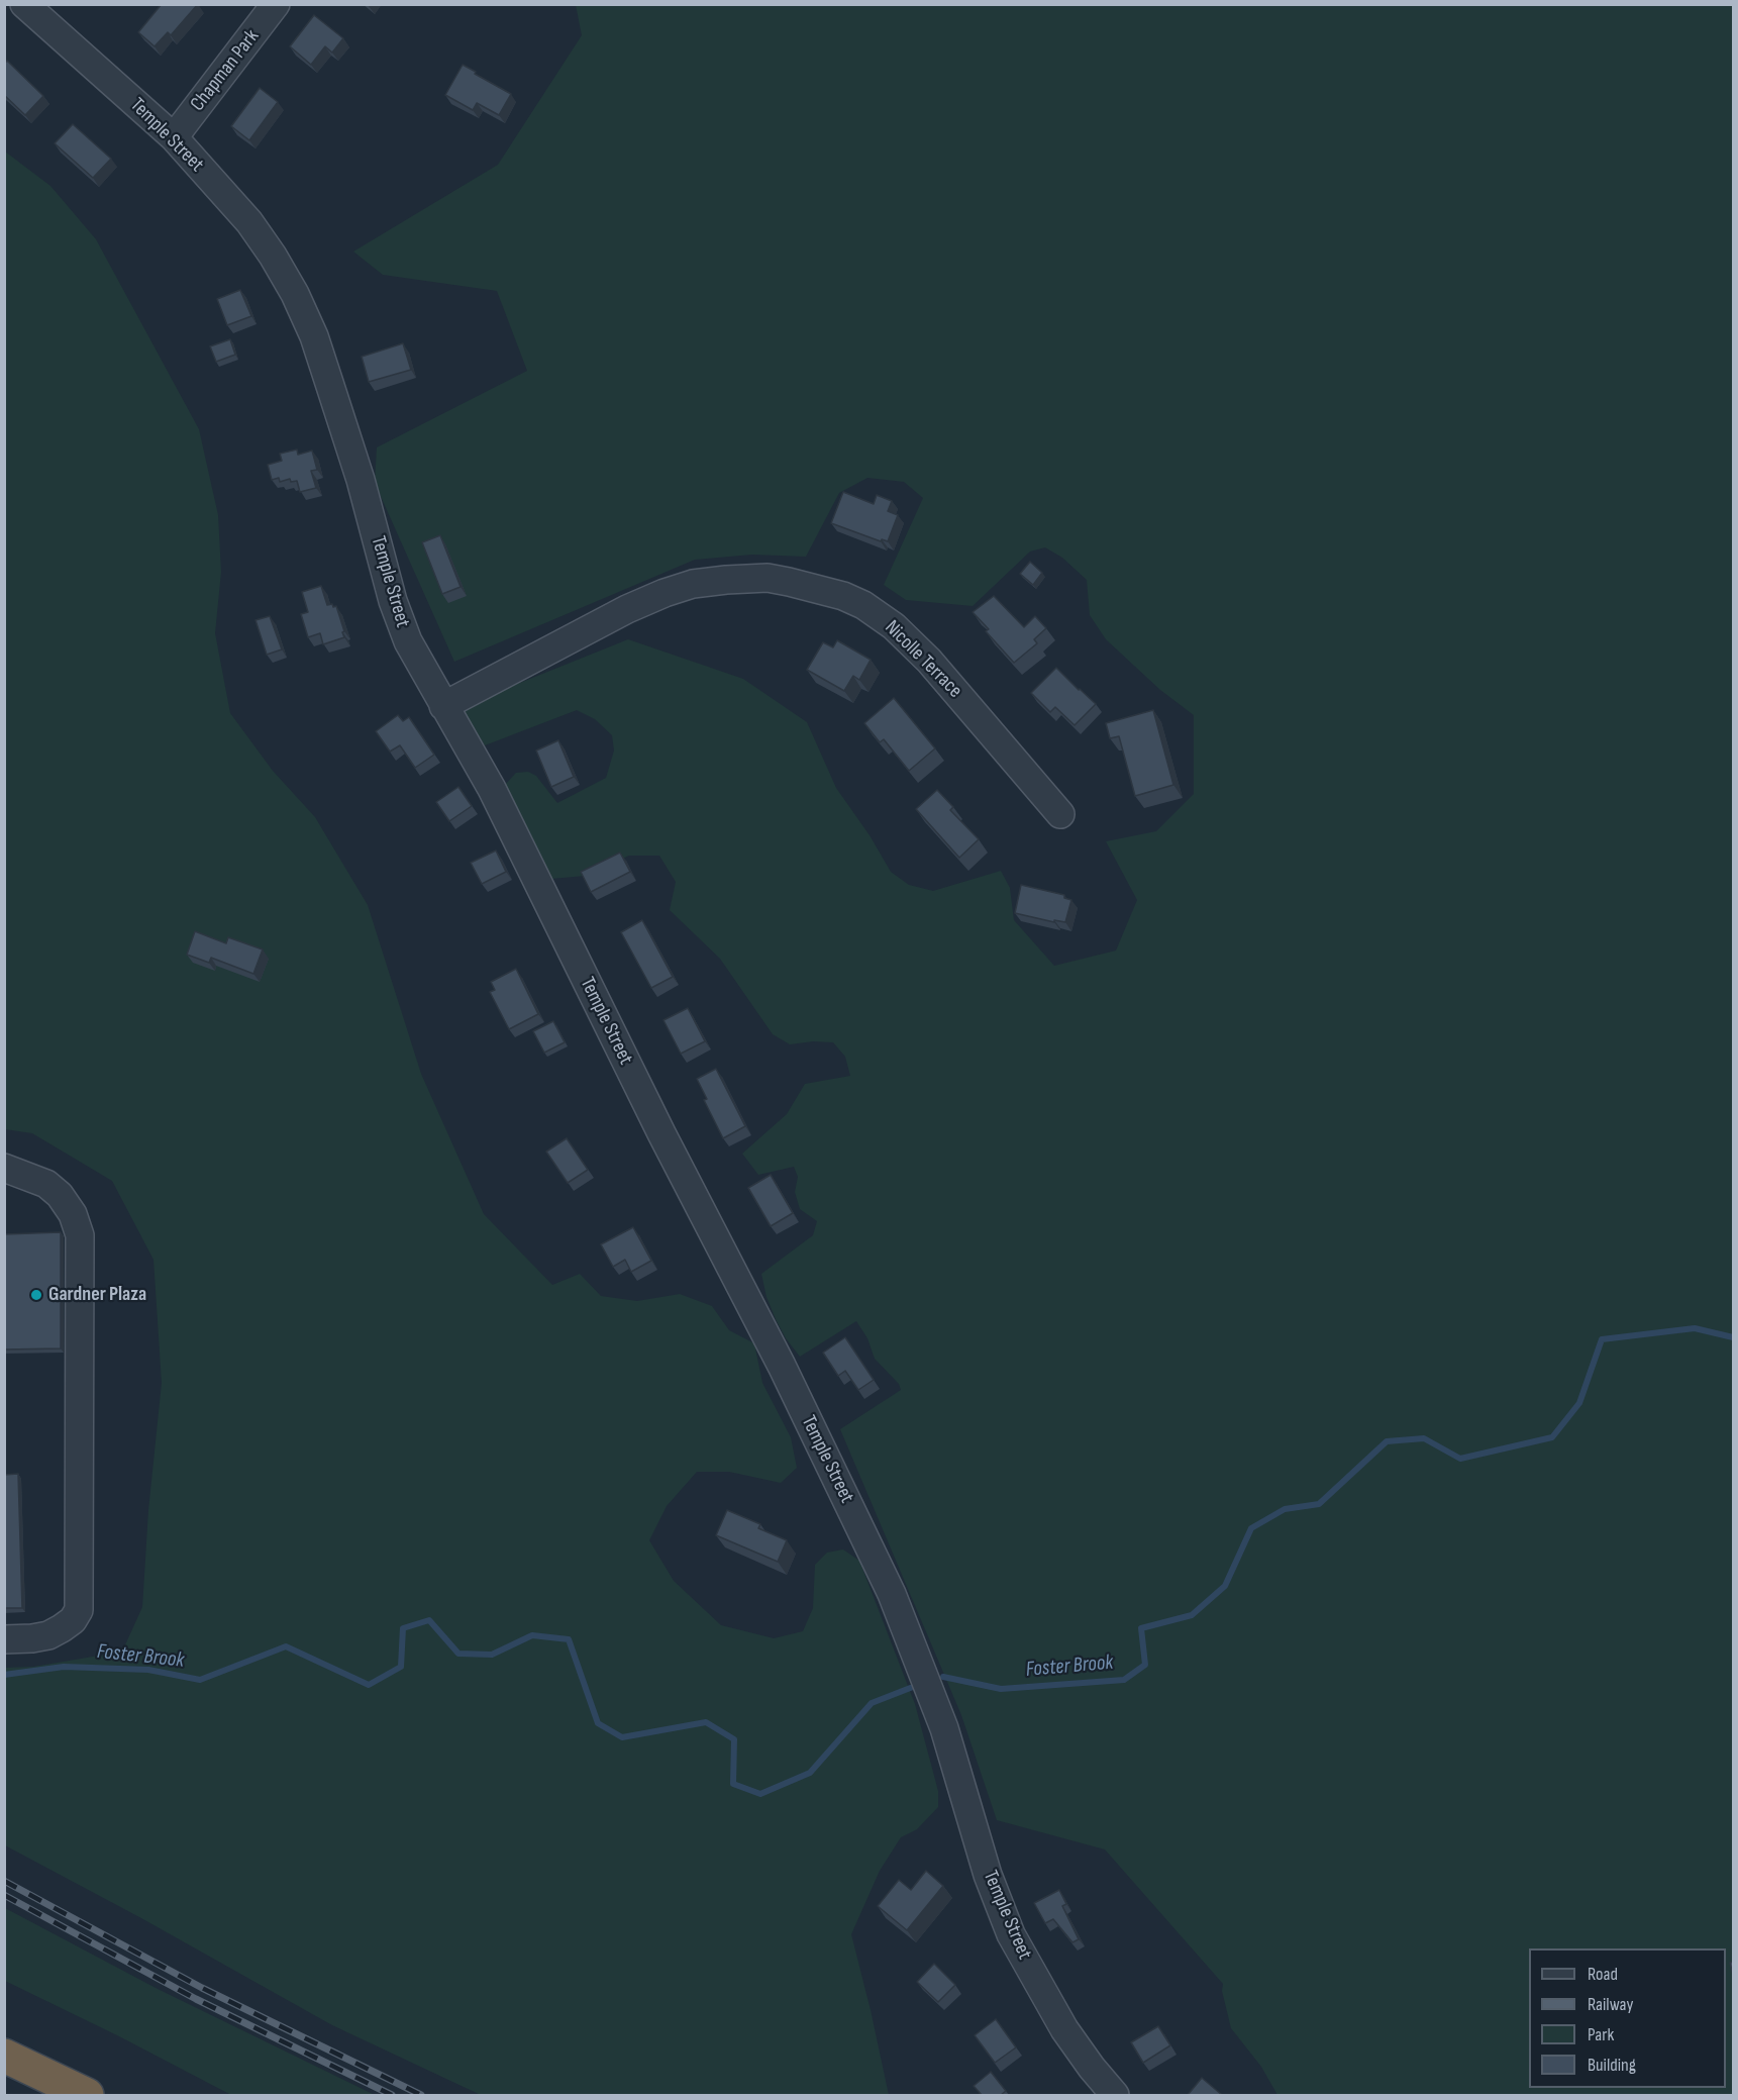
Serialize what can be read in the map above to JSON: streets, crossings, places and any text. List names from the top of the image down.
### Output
{
  "streets": {
    "street": ["Chapman Park", "Temple Street", "Nicolle Terrace"]
  },
  "crossings": [
    ["Chapman Park", "Temple Street"],
    ["Temple Street", "Nicolle Terrace"]
  ],
  "water": ["Foster Brook"],
  "places": ["Gardner Plaza"],
  "legend": [
    "Road",
    "Railway",
    "Park",
    "Building"
  ]
}
